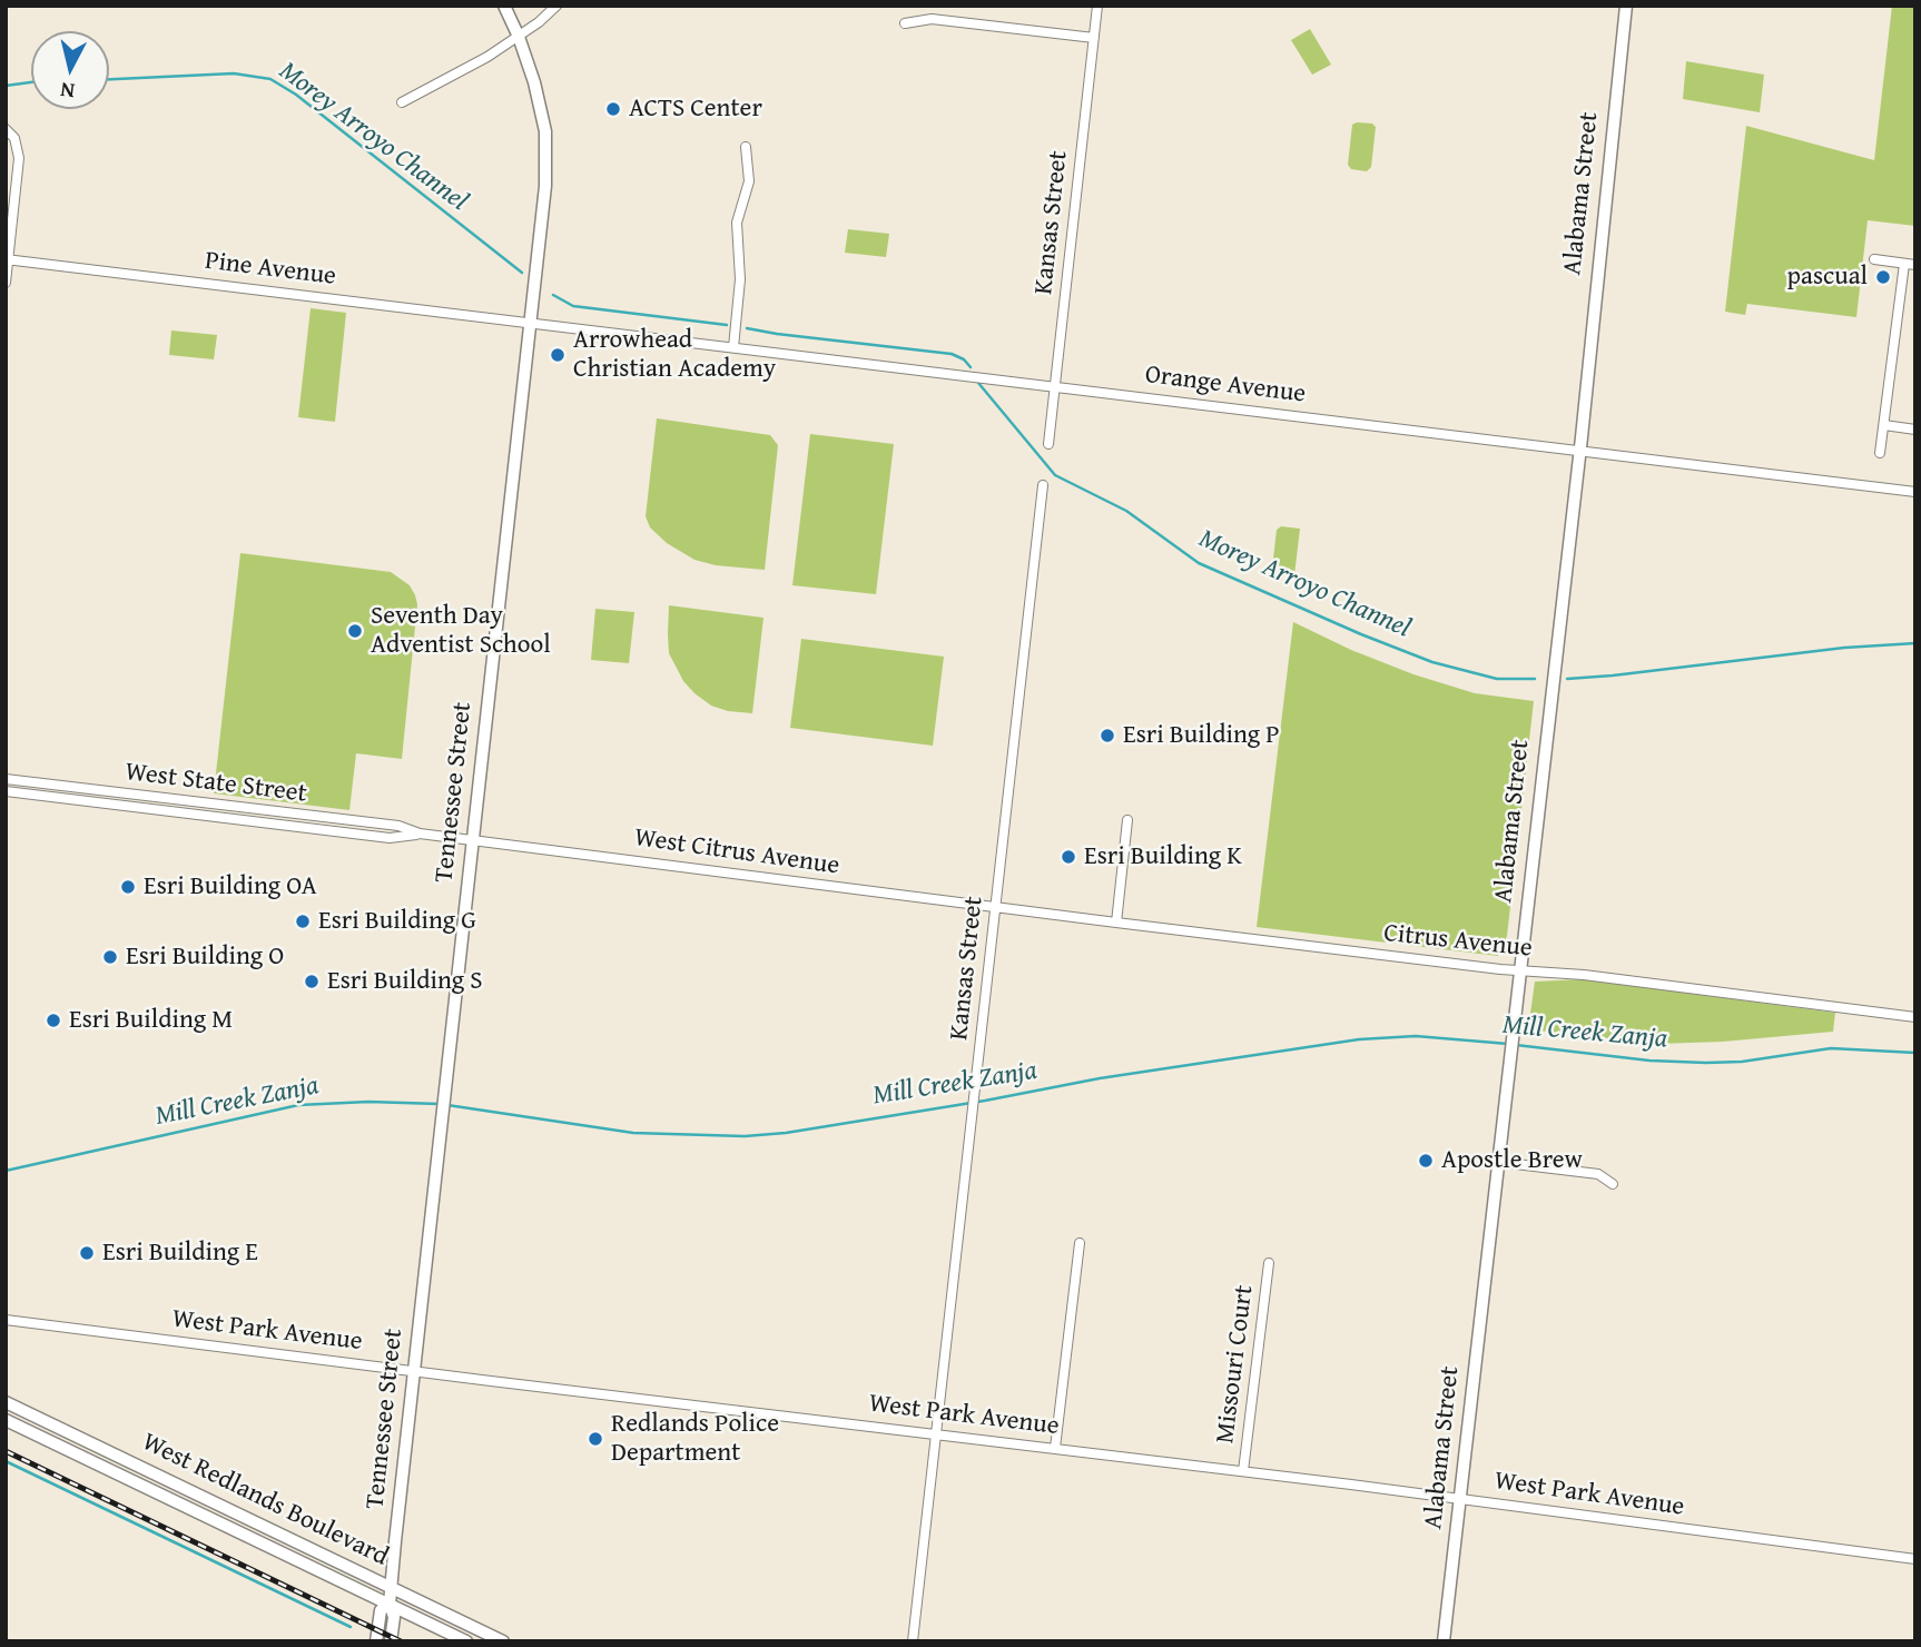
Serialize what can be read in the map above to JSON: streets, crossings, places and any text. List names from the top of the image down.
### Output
{
  "streets": {
    "main road": ["Alabama Street", "Tennessee Street", "West Redlands Boulevard"],
    "street": [
      "Kansas Street",
      "Pine Avenue",
      "Orange Avenue",
      "West State Street",
      "West Citrus Avenue",
      "Citrus Avenue",
      "West Park Avenue",
      "Missouri Court"
    ]
  },
  "crossings": [
    ["Alabama Street", "Orange Avenue"],
    ["Alabama Street", "Citrus Avenue"],
    ["Alabama Street", "West Park Avenue"],
    ["Kansas Street", "Orange Avenue"],
    ["Kansas Street", "West Citrus Avenue"],
    ["Kansas Street", "Citrus Avenue"],
    ["Kansas Street", "West Park Avenue"],
    ["Pine Avenue", "Orange Avenue"],
    ["Pine Avenue", "Tennessee Street"],
    ["Orange Avenue", "Tennessee Street"],
    ["West State Street", "Tennessee Street"],
    ["West State Street", "West Citrus Avenue"],
    ["Tennessee Street", "West Citrus Avenue"],
    ["Tennessee Street", "West Park Avenue"],
    ["Tennessee Street", "West Redlands Boulevard"],
    ["West Citrus Avenue", "Citrus Avenue"],
    ["West Park Avenue", "Missouri Court"]
  ],
  "water": ["Morey Arroyo Channel", "Mill Creek Zanja"],
  "places": [
    "ACTS Center",
    "pascual",
    "Arrowhead Christian Academy",
    "Seventh Day Adventist School",
    "Esri Building P",
    "Esri Building K",
    "Esri Building OA",
    "Esri Building G",
    "Esri Building O",
    "Esri Building S",
    "Esri Building M",
    "Apostle Brew",
    "Esri Building E",
    "Redlands Police Department"
  ],
  "north": "bottom"
}
